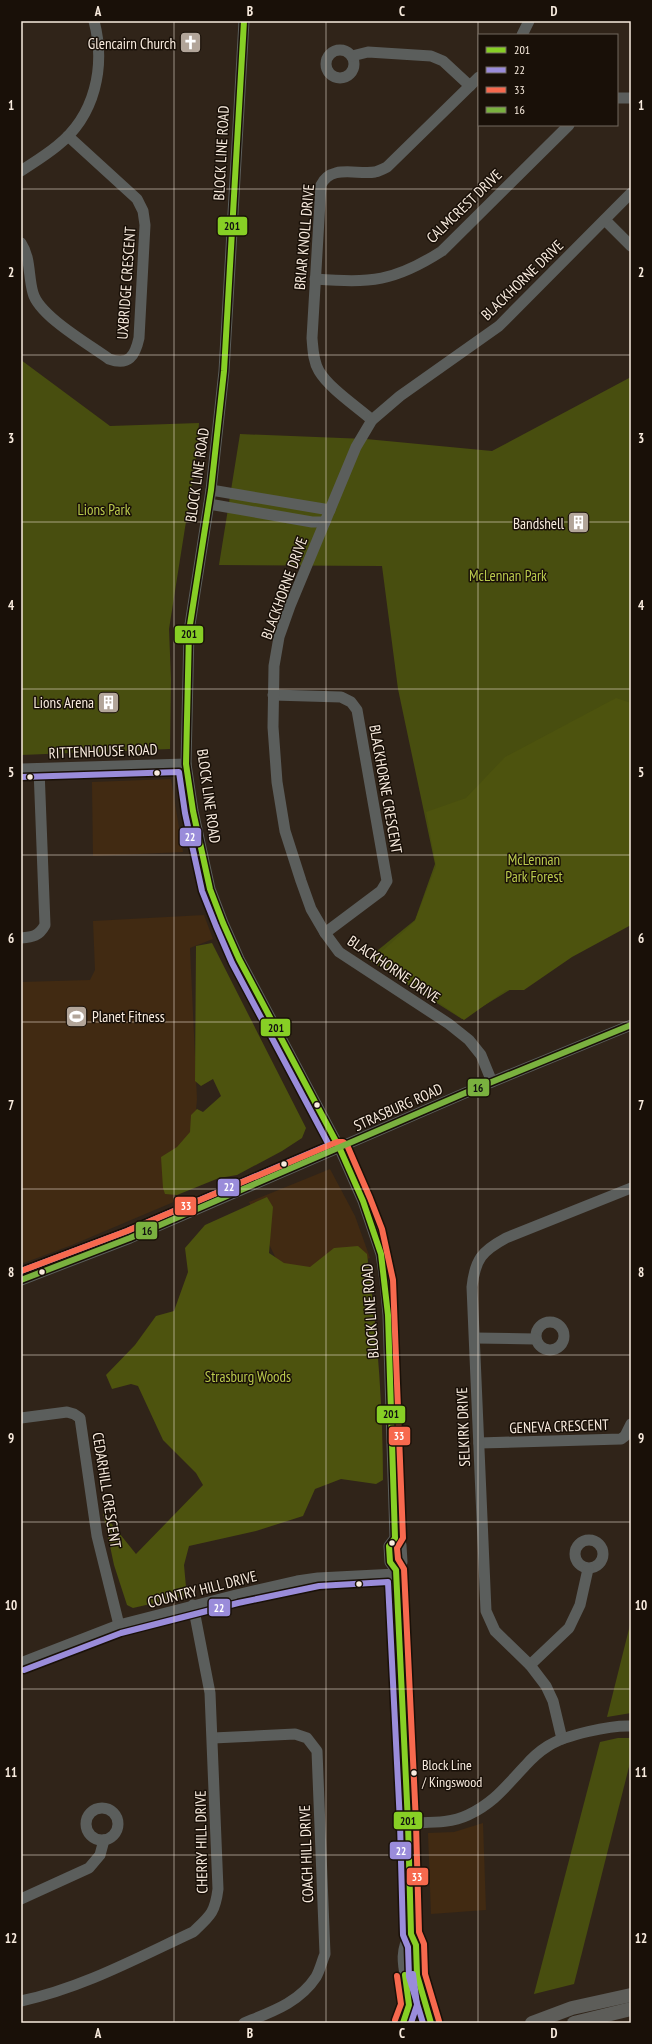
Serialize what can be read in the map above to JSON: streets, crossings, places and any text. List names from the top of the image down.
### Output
{
  "streets": {
    "street": [
      "BLOCK LINE ROAD",
      "CALMCREST DRIVE",
      "BRIAR KNOLL DRIVE",
      "BLACKHORNE DRIVE",
      "UXBRIDGE CRESCENT",
      "RITTENHOUSE ROAD",
      "BLACKHORNE CRESCENT",
      "STRASBURG ROAD",
      "GENEVA CRESCENT",
      "SELKIRK DRIVE",
      "CEDARHILL CRESCENT",
      "COUNTRY HILL DRIVE",
      "CHERRY HILL DRIVE",
      "COACH HILL DRIVE"
    ]
  },
  "crossings": [
    ["BLOCK LINE ROAD", "RITTENHOUSE ROAD"],
    ["BLOCK LINE ROAD", "STRASBURG ROAD"],
    ["BLOCK LINE ROAD", "COUNTRY HILL DRIVE"],
    ["CALMCREST DRIVE", "BRIAR KNOLL DRIVE"],
    ["BRIAR KNOLL DRIVE", "BLACKHORNE DRIVE"],
    ["BLACKHORNE DRIVE", "BLACKHORNE CRESCENT"],
    ["BLACKHORNE DRIVE", "STRASBURG ROAD"],
    ["GENEVA CRESCENT", "SELKIRK DRIVE"],
    ["CEDARHILL CRESCENT", "COUNTRY HILL DRIVE"],
    ["COUNTRY HILL DRIVE", "CHERRY HILL DRIVE"],
    ["CHERRY HILL DRIVE", "COACH HILL DRIVE"]
  ],
  "parks": [
    "Lions Park",
    "McLennan Park",
    "McLennan Park Forest",
    "Strasburg Woods"
  ],
  "places": {
    "church": ["Glencairn Church"],
    "building": ["Bandshell", "Lions Arena"],
    "sports": ["Planet Fitness"],
    "other": ["Block Line / Kingswood"]
  },
  "lines": [
    "transit line 201",
    "transit line 22",
    "transit line 16",
    "transit line 33"
  ],
  "legend": [
    "201",
    "22",
    "33",
    "16"
  ],
  "grid": {
    "columns": [
      "A",
      "B",
      "C",
      "D"
    ],
    "rows": [
      "1",
      "2",
      "3",
      "4",
      "5",
      "6",
      "7",
      "8",
      "9",
      "10",
      "11",
      "12"
    ]
  }
}
